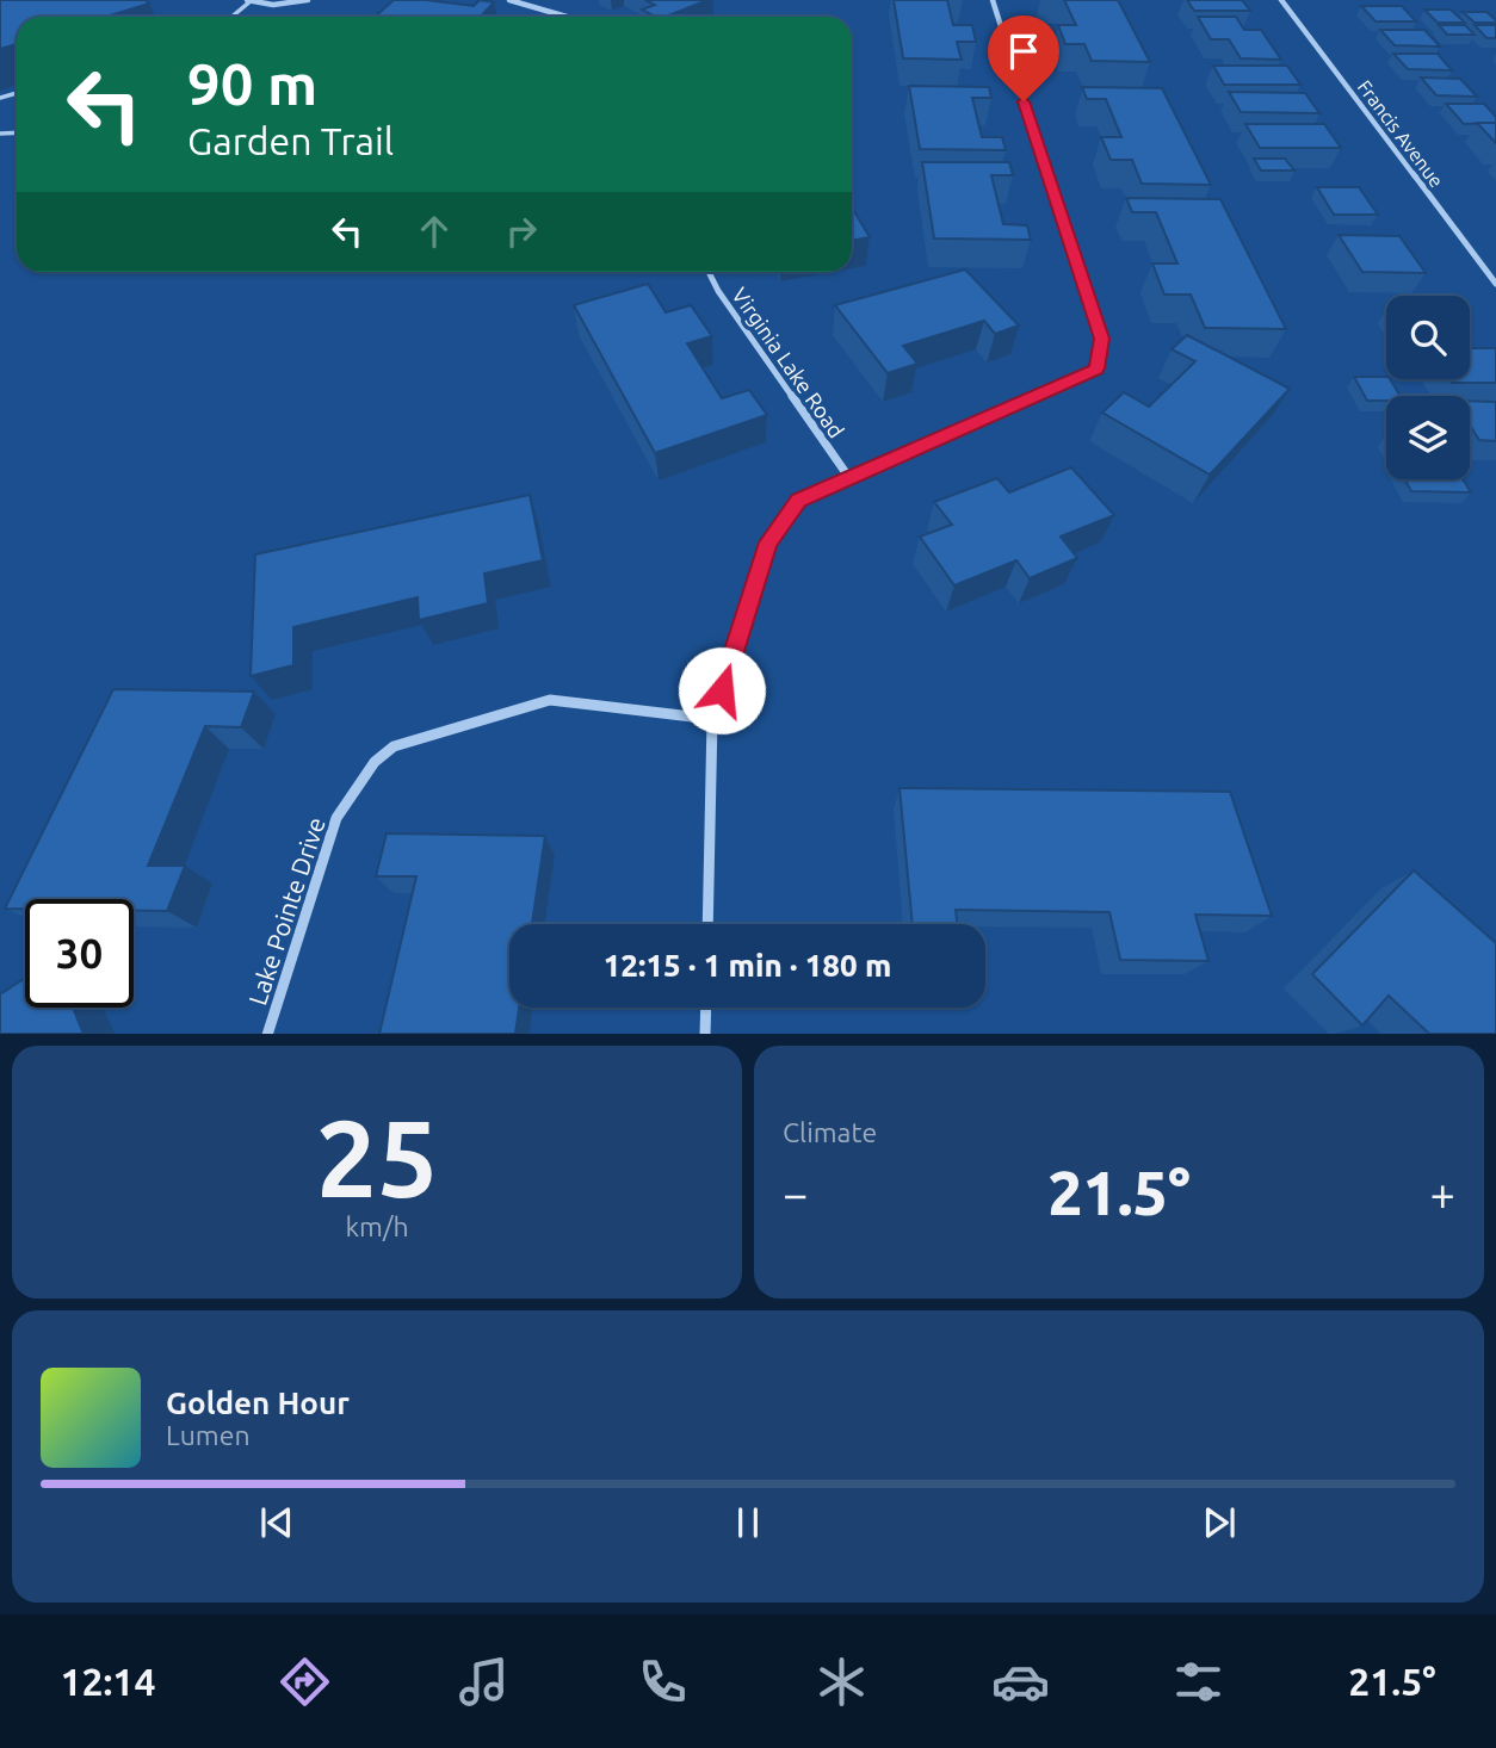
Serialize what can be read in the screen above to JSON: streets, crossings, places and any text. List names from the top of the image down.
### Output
{
  "streets": {
    "street": ["Francis Avenue", "Virginia Lake Road", "Lake Pointe Drive"]
  },
  "page": {
    "turn": ["90 m", "Garden Trail"],
    "limit": "30",
    "trip": "12:15 · 1 min · 180 m",
    "tile": [
      ["25", "km/h"],
      "Climate"
    ],
    "heat": ["−", "21.5°", "+"],
    "song": ["Golden Hour", "Lumen"],
    "tabs": ["12:14", "21.5°"]
  }
}
